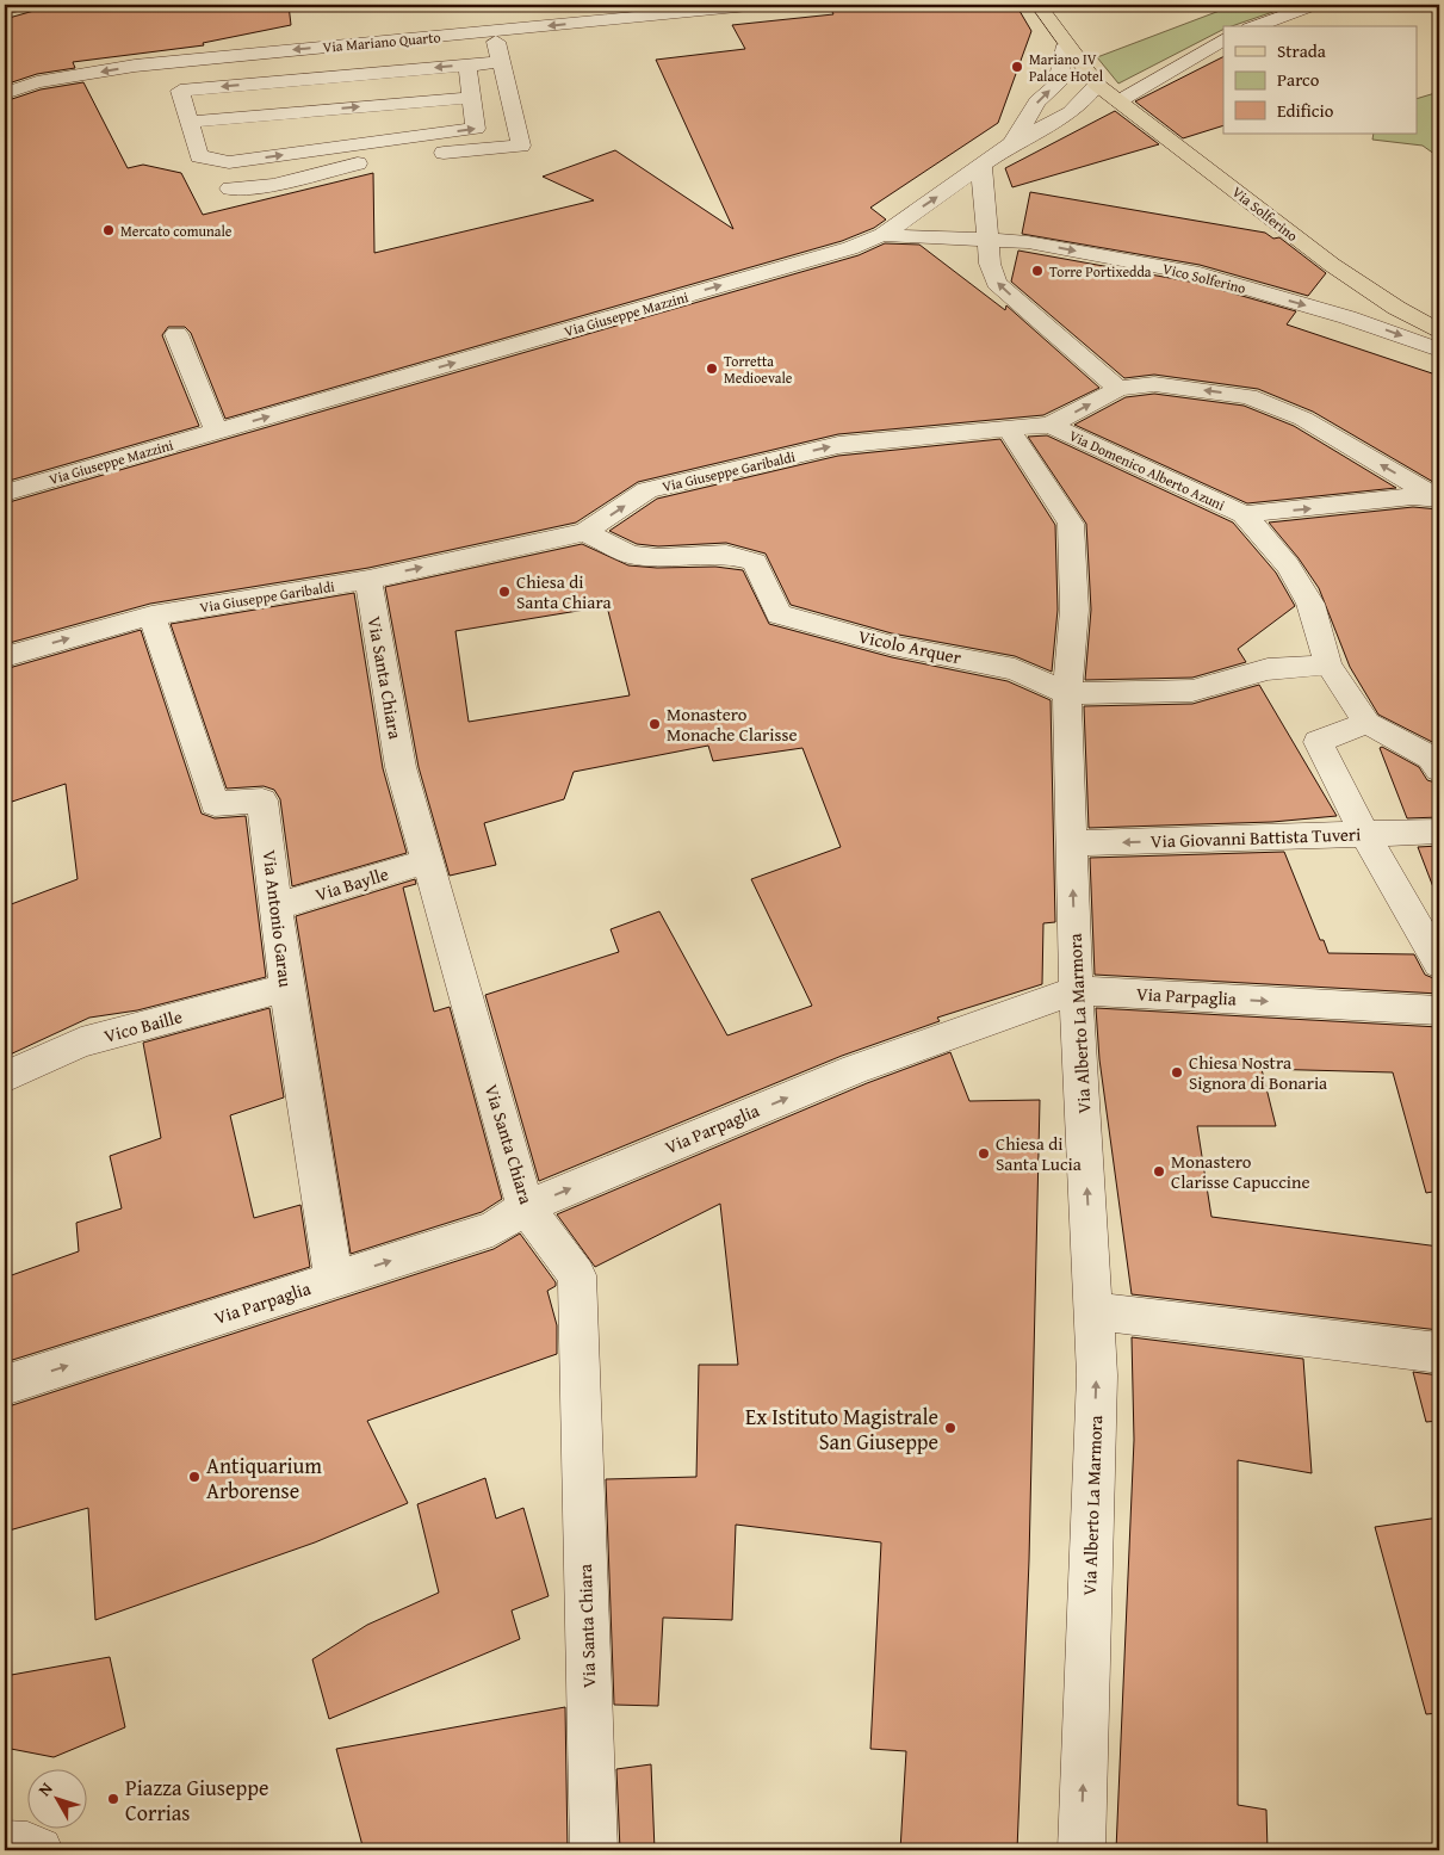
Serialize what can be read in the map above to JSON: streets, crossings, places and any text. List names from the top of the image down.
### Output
{
  "streets": {
    "main road": ["Via Solferino"],
    "street": [
      "Via Mariano Quarto",
      "Vico Solferino",
      "Via Giuseppe Mazzini",
      "Via Domenico Alberto Azuni",
      "Via Giuseppe Garibaldi",
      "Vicolo Arquer",
      "Via Santa Chiara",
      "Via Giovanni Battista Tuveri",
      "Via Baylle",
      "Via Antonio Garau",
      "Via Parpaglia",
      "Via Alberto La Marmora",
      "Vico Baille"
    ]
  },
  "crossings": [
    ["Via Solferino", "Vico Solferino"],
    ["Via Solferino", "Via Giuseppe Mazzini"],
    ["Vico Solferino", "Via Giuseppe Mazzini"],
    ["Via Domenico Alberto Azuni", "Via Giuseppe Garibaldi"],
    ["Via Domenico Alberto Azuni", "Vicolo Arquer"],
    ["Via Giuseppe Garibaldi", "Vicolo Arquer"],
    ["Via Giuseppe Garibaldi", "Via Santa Chiara"],
    ["Via Giuseppe Garibaldi", "Via Antonio Garau"],
    ["Via Giuseppe Garibaldi", "Via Alberto La Marmora"],
    ["Vicolo Arquer", "Via Alberto La Marmora"],
    ["Via Santa Chiara", "Via Baylle"],
    ["Via Santa Chiara", "Via Parpaglia"],
    ["Via Giovanni Battista Tuveri", "Via Alberto La Marmora"],
    ["Via Baylle", "Via Antonio Garau"],
    ["Via Antonio Garau", "Via Parpaglia"],
    ["Via Antonio Garau", "Vico Baille"],
    ["Via Parpaglia", "Via Alberto La Marmora"]
  ],
  "one_way": [
    "Via Giuseppe Garibaldi",
    "Via Giovanni Battista Tuveri",
    "Via Parpaglia",
    "Via Alberto La Marmora"
  ],
  "places": [
    "Mariano IV Palace Hotel",
    "Mercato comunale",
    "Torre Portixedda",
    "Torretta Medioevale",
    "Chiesa di Santa Chiara",
    "Monastero Monache Clarisse",
    "Chiesa Nostra Signora di Bonaria",
    "Chiesa di Santa Lucia",
    "Monastero Clarisse Capuccine",
    "Ex Istituto Magistrale San Giuseppe",
    "Antiquarium Arborense",
    "Piazza Giuseppe Corrias"
  ],
  "legend": ["Strada", "Parco", "Edificio"],
  "north": "top left"
}
